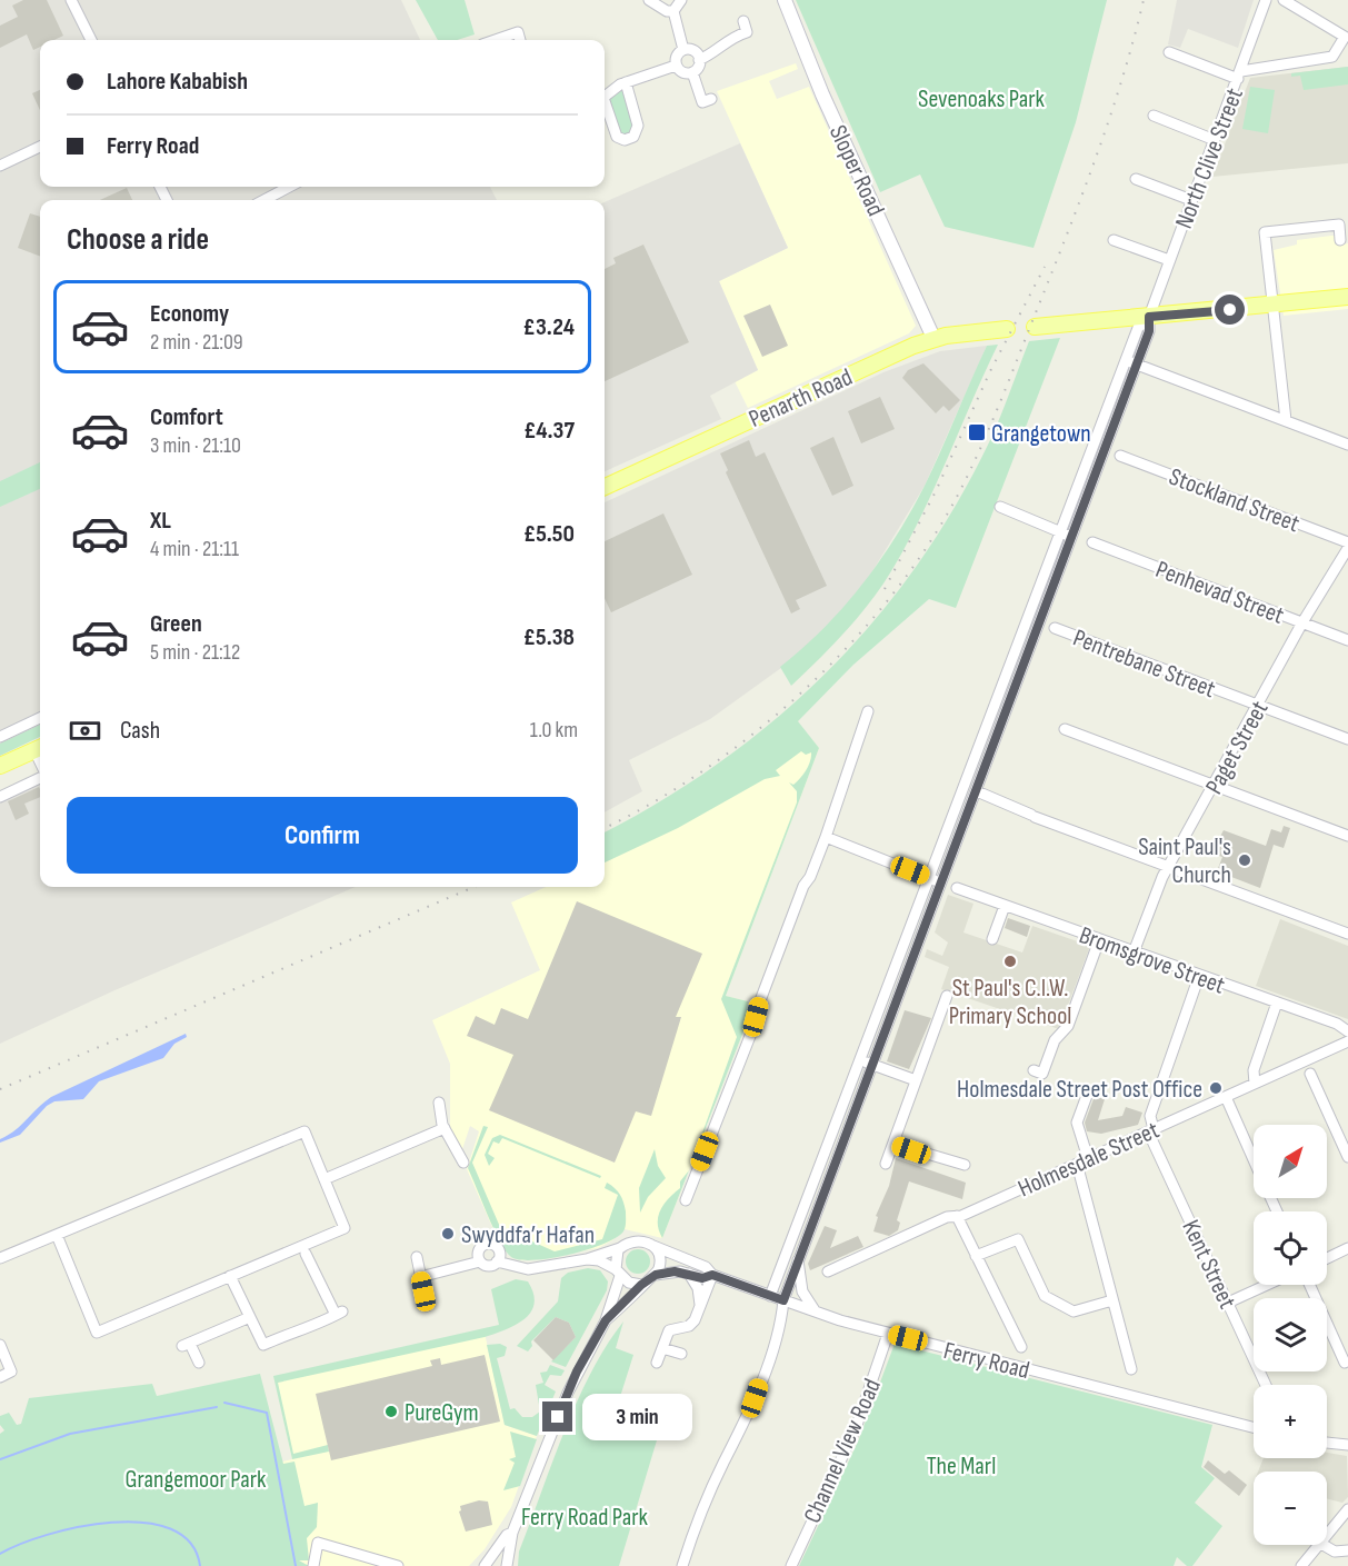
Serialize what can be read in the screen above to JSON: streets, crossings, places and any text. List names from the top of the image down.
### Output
{
  "streets": {
    "main road": ["Penarth Road"],
    "street": [
      "North Clive Street",
      "Sloper Road",
      "Stockland Street",
      "Penhevad Street",
      "Pentrebane Street",
      "Paget Street",
      "Bromsgrove Street",
      "Holmesdale Street",
      "Kent Street",
      "Ferry Road",
      "Channel View Road"
    ]
  },
  "crossings": [
    ["North Clive Street", "Penarth Road"],
    ["Sloper Road", "Penarth Road"],
    ["Penhevad Street", "Paget Street"],
    ["Pentrebane Street", "Paget Street"],
    ["Paget Street", "Bromsgrove Street"],
    ["Holmesdale Street", "Kent Street"],
    ["Ferry Road", "Channel View Road"]
  ],
  "parks": [
    "Sevenoaks Park",
    "The Marl",
    "Grangemoor Park",
    "Ferry Road Park"
  ],
  "places": {
    "transit": ["Grangetown"],
    "other": [
      "Saint Paul's Church",
      "St Paul's C.I.W. Primary School",
      "Holmesdale Street Post Office",
      "Swyddfa’r Hafan",
      "PureGym"
    ]
  },
  "north": "top right",
  "page": {
    "banner": ["Lahore Kababish", "Ferry Road"],
    "heading": "Choose a ride",
    "list": [
      {
        "name": "Economy",
        "note": "2 min · 21:09",
        "value": "£3.24"
      },
      {
        "name": "Comfort",
        "note": "3 min · 21:10",
        "value": "£4.37"
      },
      {
        "name": "XL",
        "note": "4 min · 21:11",
        "value": "£5.50"
      },
      {
        "name": "Green",
        "note": "5 min · 21:12",
        "value": "£5.38"
      }
    ],
    "pay": ["Cash", "1.0 km"],
    "buttons": "Confirm",
    "map_buttons": ["+", "−"],
    "bubble": "3 min"
  }
}
